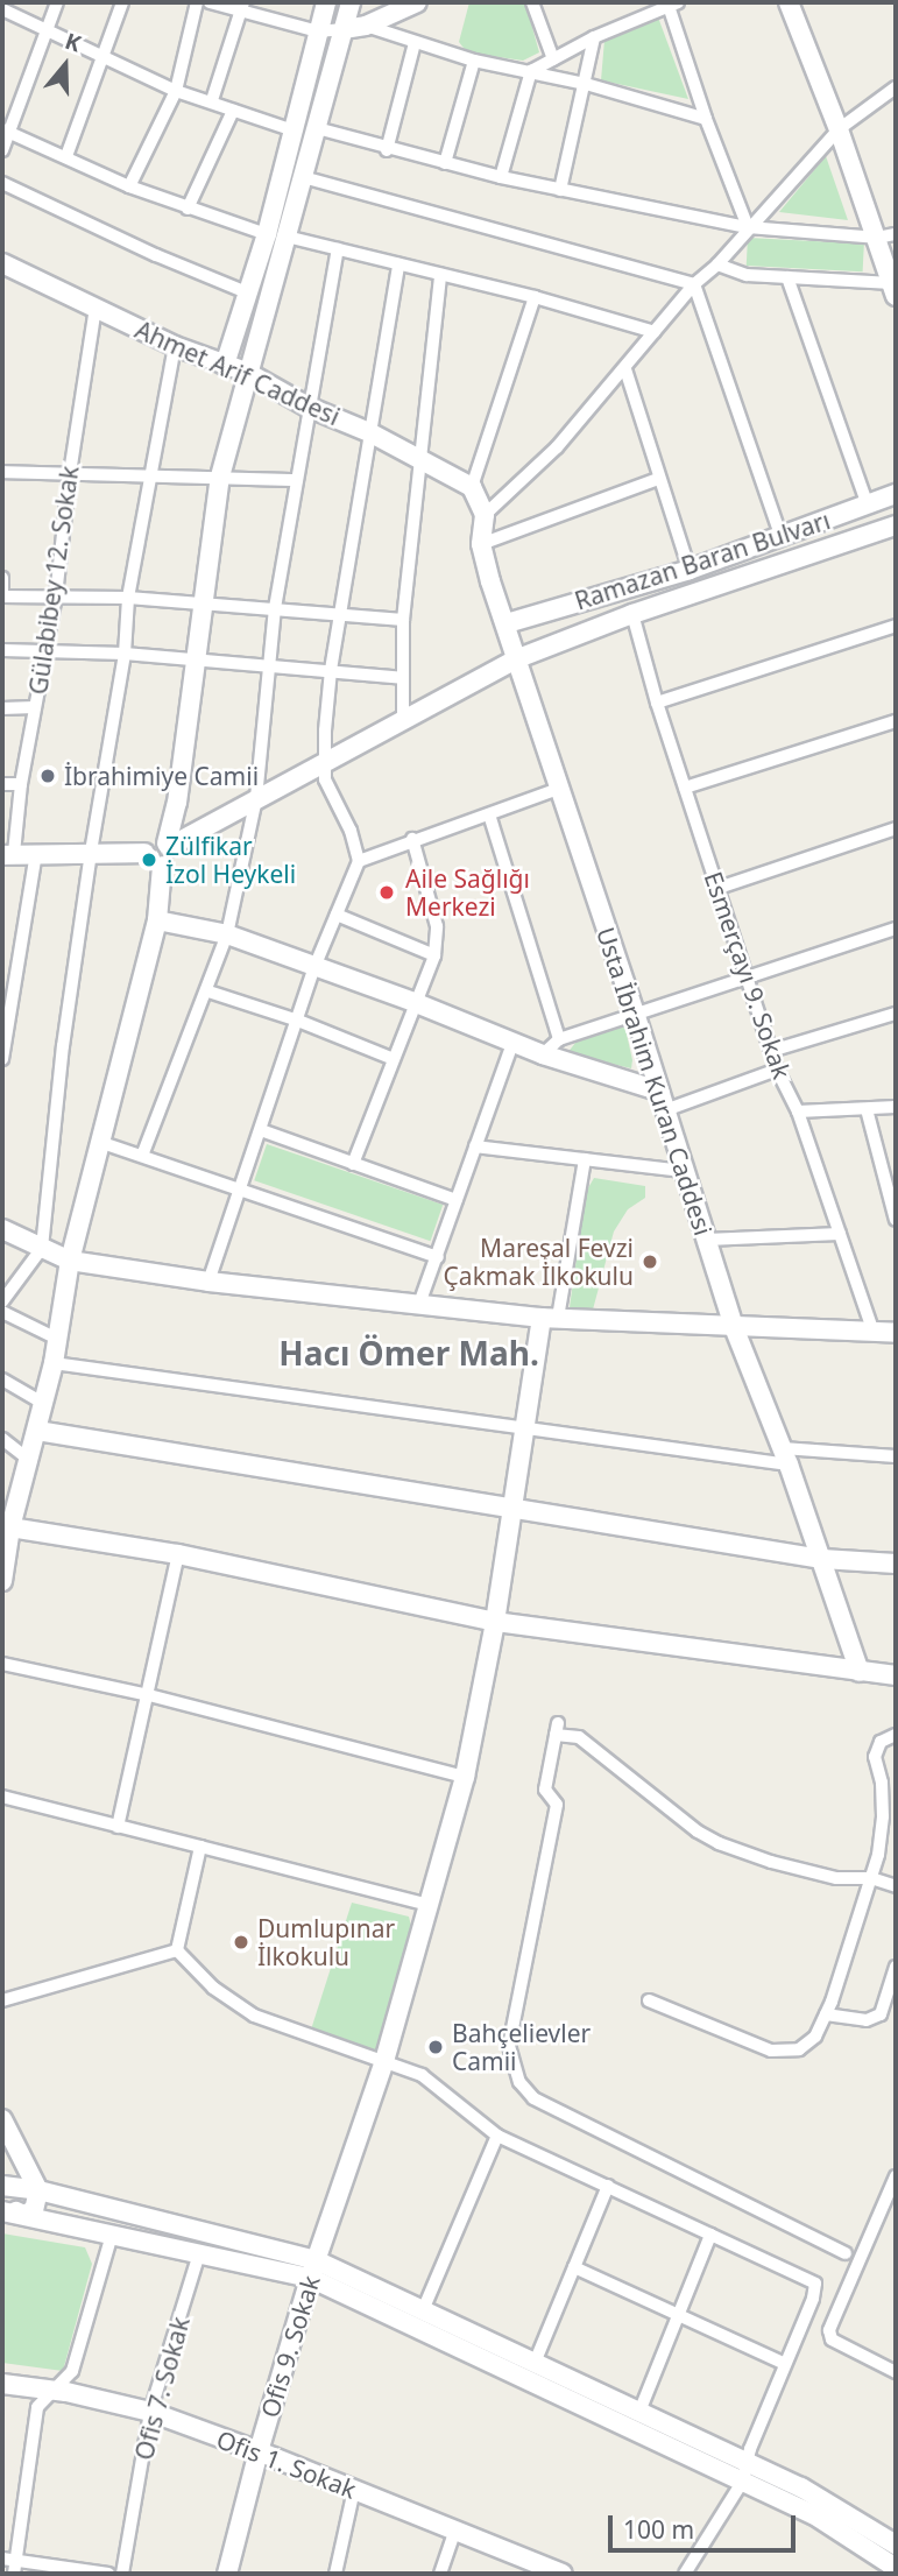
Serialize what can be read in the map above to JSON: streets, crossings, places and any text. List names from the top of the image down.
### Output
{
  "streets": {
    "street": [
      "Ahmet Arif Caddesi",
      "Ramazan Baran Bulvarı",
      "Gülabibey 12. Sokak",
      "Esmerçayı 9. Sokak",
      "Usta İbrahim Kuran Caddesi",
      "Ofis 9. Sokak",
      "Ofis 7. Sokak",
      "Ofis 1. Sokak"
    ]
  },
  "crossings": [
    ["Ahmet Arif Caddesi", "Gülabibey 12. Sokak"],
    ["Ramazan Baran Bulvarı", "Esmerçayı 9. Sokak"],
    ["Ramazan Baran Bulvarı", "Usta İbrahim Kuran Caddesi"],
    ["Ofis 9. Sokak", "Ofis 1. Sokak"],
    ["Ofis 7. Sokak", "Ofis 1. Sokak"]
  ],
  "districts": ["Hacı Ömer Mah."],
  "places": [
    "İbrahimiye Camii",
    "Zülfikar İzol Heykeli",
    "Aile Sağlığı Merkezi",
    "Mareşal Fevzi Çakmak İlkokulu",
    "Dumlupınar İlkokulu",
    "Bahçelievler Camii"
  ],
  "scale_bar": "100 m",
  "north": "top"
}
